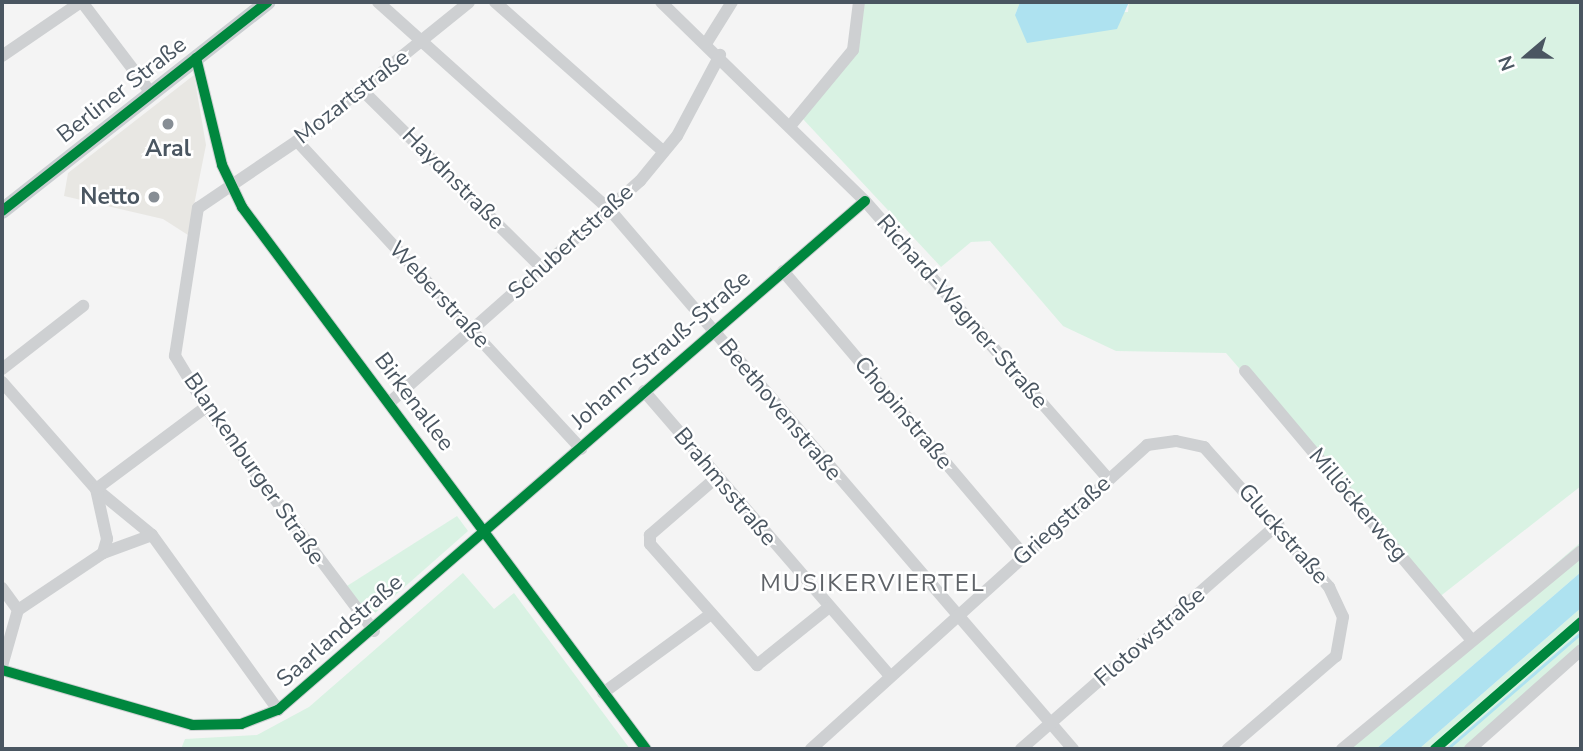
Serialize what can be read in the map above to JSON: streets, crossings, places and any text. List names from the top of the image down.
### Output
{
  "streets": {
    "main road": ["Berliner Straße"],
    "street": [
      "Mozartstraße",
      "Haydnstraße",
      "Schubertstraße",
      "Weberstraße",
      "Richard-Wagner-Straße",
      "Johann-Strauß-Straße",
      "Birkenallee",
      "Beethovenstraße",
      "Chopinstraße",
      "Blankenburger Straße",
      "Brahmsstraße",
      "Millöckerweg",
      "Griegstraße",
      "Gluckstraße",
      "Saarlandstraße",
      "Flotowstraße"
    ]
  },
  "crossings": [
    ["Berliner Straße", "Birkenallee"],
    ["Mozartstraße", "Haydnstraße"],
    ["Mozartstraße", "Weberstraße"],
    ["Mozartstraße", "Birkenallee"],
    ["Mozartstraße", "Beethovenstraße"],
    ["Mozartstraße", "Blankenburger Straße"],
    ["Haydnstraße", "Schubertstraße"],
    ["Schubertstraße", "Weberstraße"],
    ["Schubertstraße", "Richard-Wagner-Straße"],
    ["Schubertstraße", "Birkenallee"],
    ["Schubertstraße", "Beethovenstraße"],
    ["Weberstraße", "Johann-Strauß-Straße"],
    ["Richard-Wagner-Straße", "Johann-Strauß-Straße"],
    ["Richard-Wagner-Straße", "Griegstraße"],
    ["Johann-Strauß-Straße", "Birkenallee"],
    ["Johann-Strauß-Straße", "Beethovenstraße"],
    ["Johann-Strauß-Straße", "Chopinstraße"],
    ["Johann-Strauß-Straße", "Brahmsstraße"],
    ["Johann-Strauß-Straße", "Saarlandstraße"],
    ["Birkenallee", "Blankenburger Straße"],
    ["Birkenallee", "Saarlandstraße"],
    ["Beethovenstraße", "Griegstraße"],
    ["Beethovenstraße", "Flotowstraße"],
    ["Chopinstraße", "Griegstraße"],
    ["Blankenburger Straße", "Saarlandstraße"],
    ["Brahmsstraße", "Griegstraße"],
    ["Griegstraße", "Gluckstraße"],
    ["Gluckstraße", "Flotowstraße"]
  ],
  "districts": ["MUSIKERVIERTEL"],
  "places": ["Aral", "Netto"],
  "north": "left"
}
